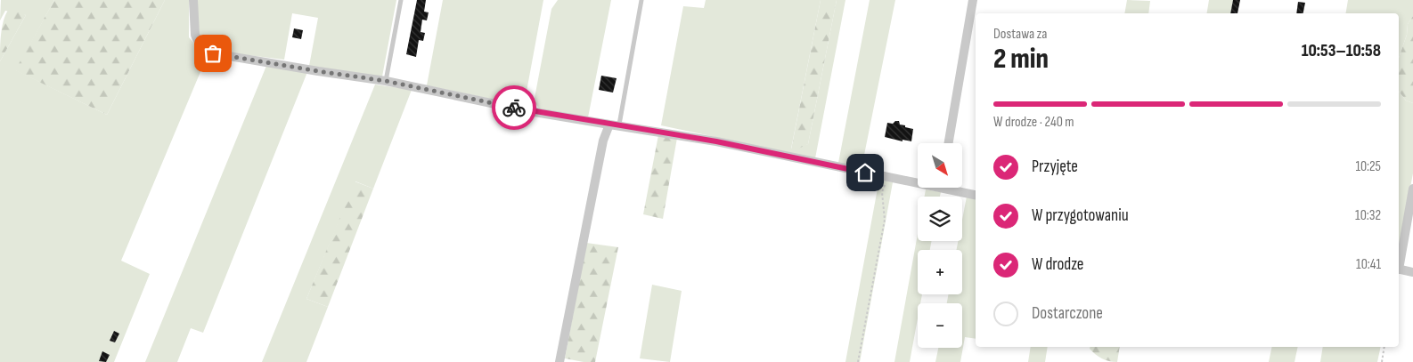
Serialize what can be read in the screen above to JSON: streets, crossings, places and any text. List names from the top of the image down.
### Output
{
  "north": "bottom right",
  "page": {
    "heading": ["2 min", "Dostawa za", "10:53–10:58"],
    "bar": "W drodze · 240 m",
    "list": [
      ["Przyjęte", "10:25"],
      ["W przygotowaniu", "10:32"],
      ["W drodze", "10:41"],
      "Dostarczone"
    ],
    "map_buttons": ["+", "−"]
  }
}
